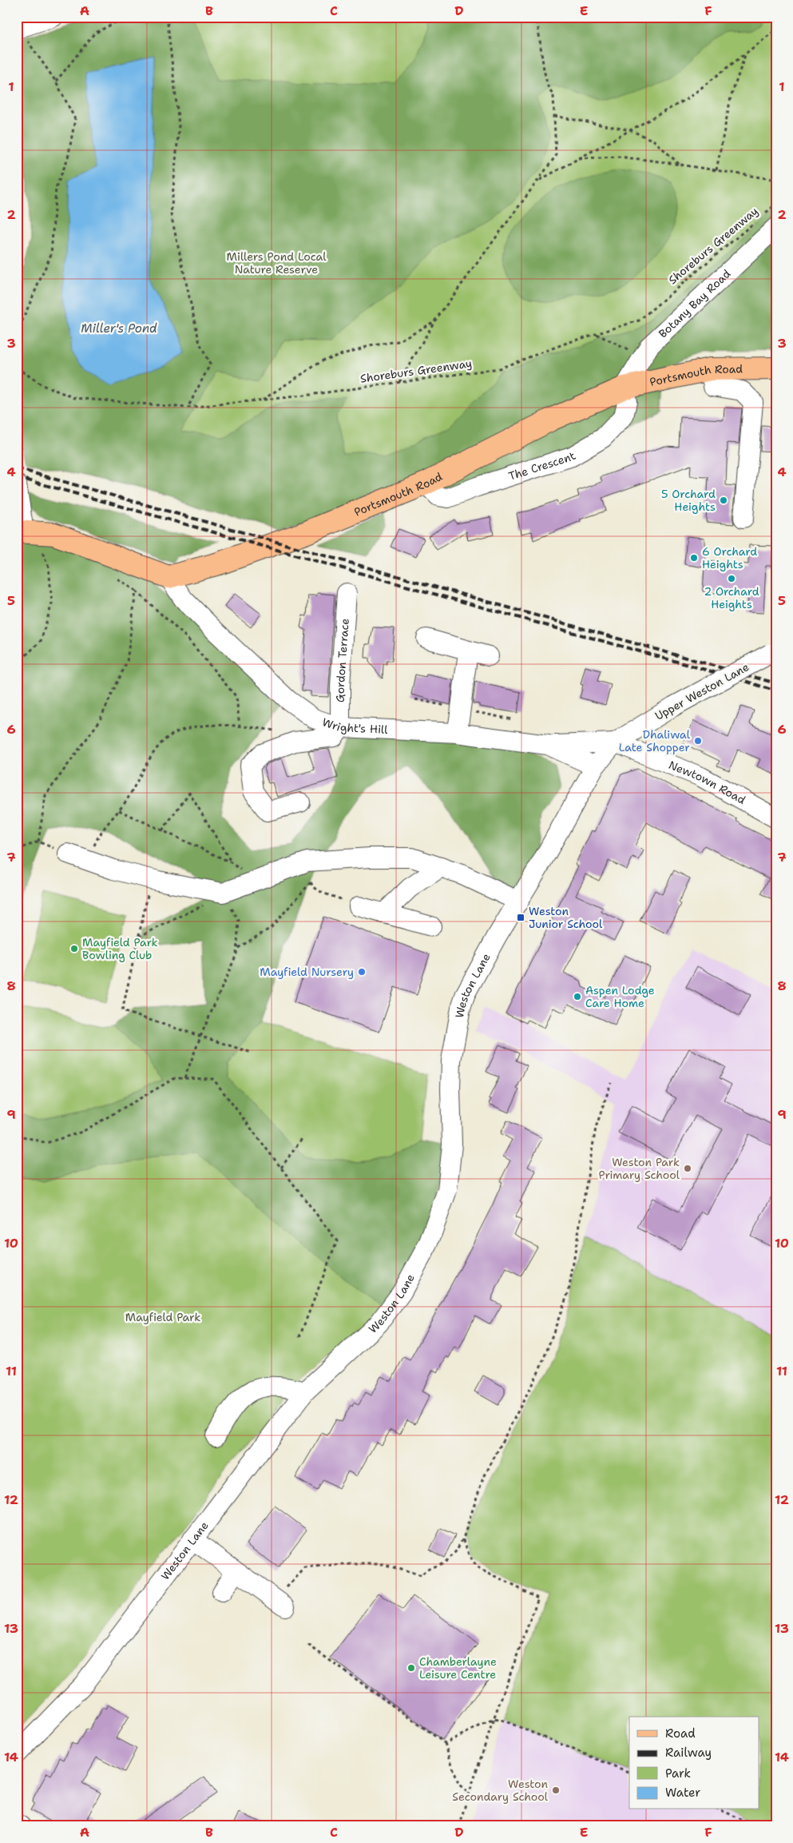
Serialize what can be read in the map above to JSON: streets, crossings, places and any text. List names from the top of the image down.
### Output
{
  "streets": {
    "main road": ["Portsmouth Road"],
    "street": [
      "Botany Bay Road",
      "The Crescent",
      "Gordon Terrace",
      "Upper Weston Lane",
      "Wright's Hill",
      "Newtown Road",
      "Weston Lane"
    ],
    "path": ["Shoreburs Greenway"]
  },
  "crossings": [
    ["Shoreburs Greenway", "Botany Bay Road"],
    ["Botany Bay Road", "Portsmouth Road"],
    ["Botany Bay Road", "The Crescent"],
    ["Portsmouth Road", "The Crescent"],
    ["Portsmouth Road", "Wright's Hill"],
    ["Gordon Terrace", "Wright's Hill"],
    ["Upper Weston Lane", "Wright's Hill"],
    ["Upper Weston Lane", "Newtown Road"],
    ["Upper Weston Lane", "Weston Lane"],
    ["Wright's Hill", "Weston Lane"]
  ],
  "water": ["Miller's Pond"],
  "parks": ["Millers Pond Local Nature Reserve", "Mayfield Park"],
  "places": {
    "other": [
      "5 Orchard Heights",
      "6 Orchard Heights",
      "2 Orchard Heights",
      "Dhaliwal Late Shopper",
      "Mayfield Park Bowling Club",
      "Mayfield Nursery",
      "Aspen Lodge Care Home",
      "Weston Park Primary School",
      "Chamberlayne Leisure Centre",
      "Weston Secondary School"
    ],
    "transit": ["Weston Junior School"]
  },
  "legend": [
    "Road",
    "Railway",
    "Park",
    "Water"
  ],
  "grid": {
    "columns": [
      "A",
      "B",
      "C",
      "D",
      "E",
      "F"
    ],
    "rows": [
      "1",
      "2",
      "3",
      "4",
      "5",
      "6",
      "7",
      "8",
      "9",
      "10",
      "11",
      "12",
      "13",
      "14"
    ]
  }
}
